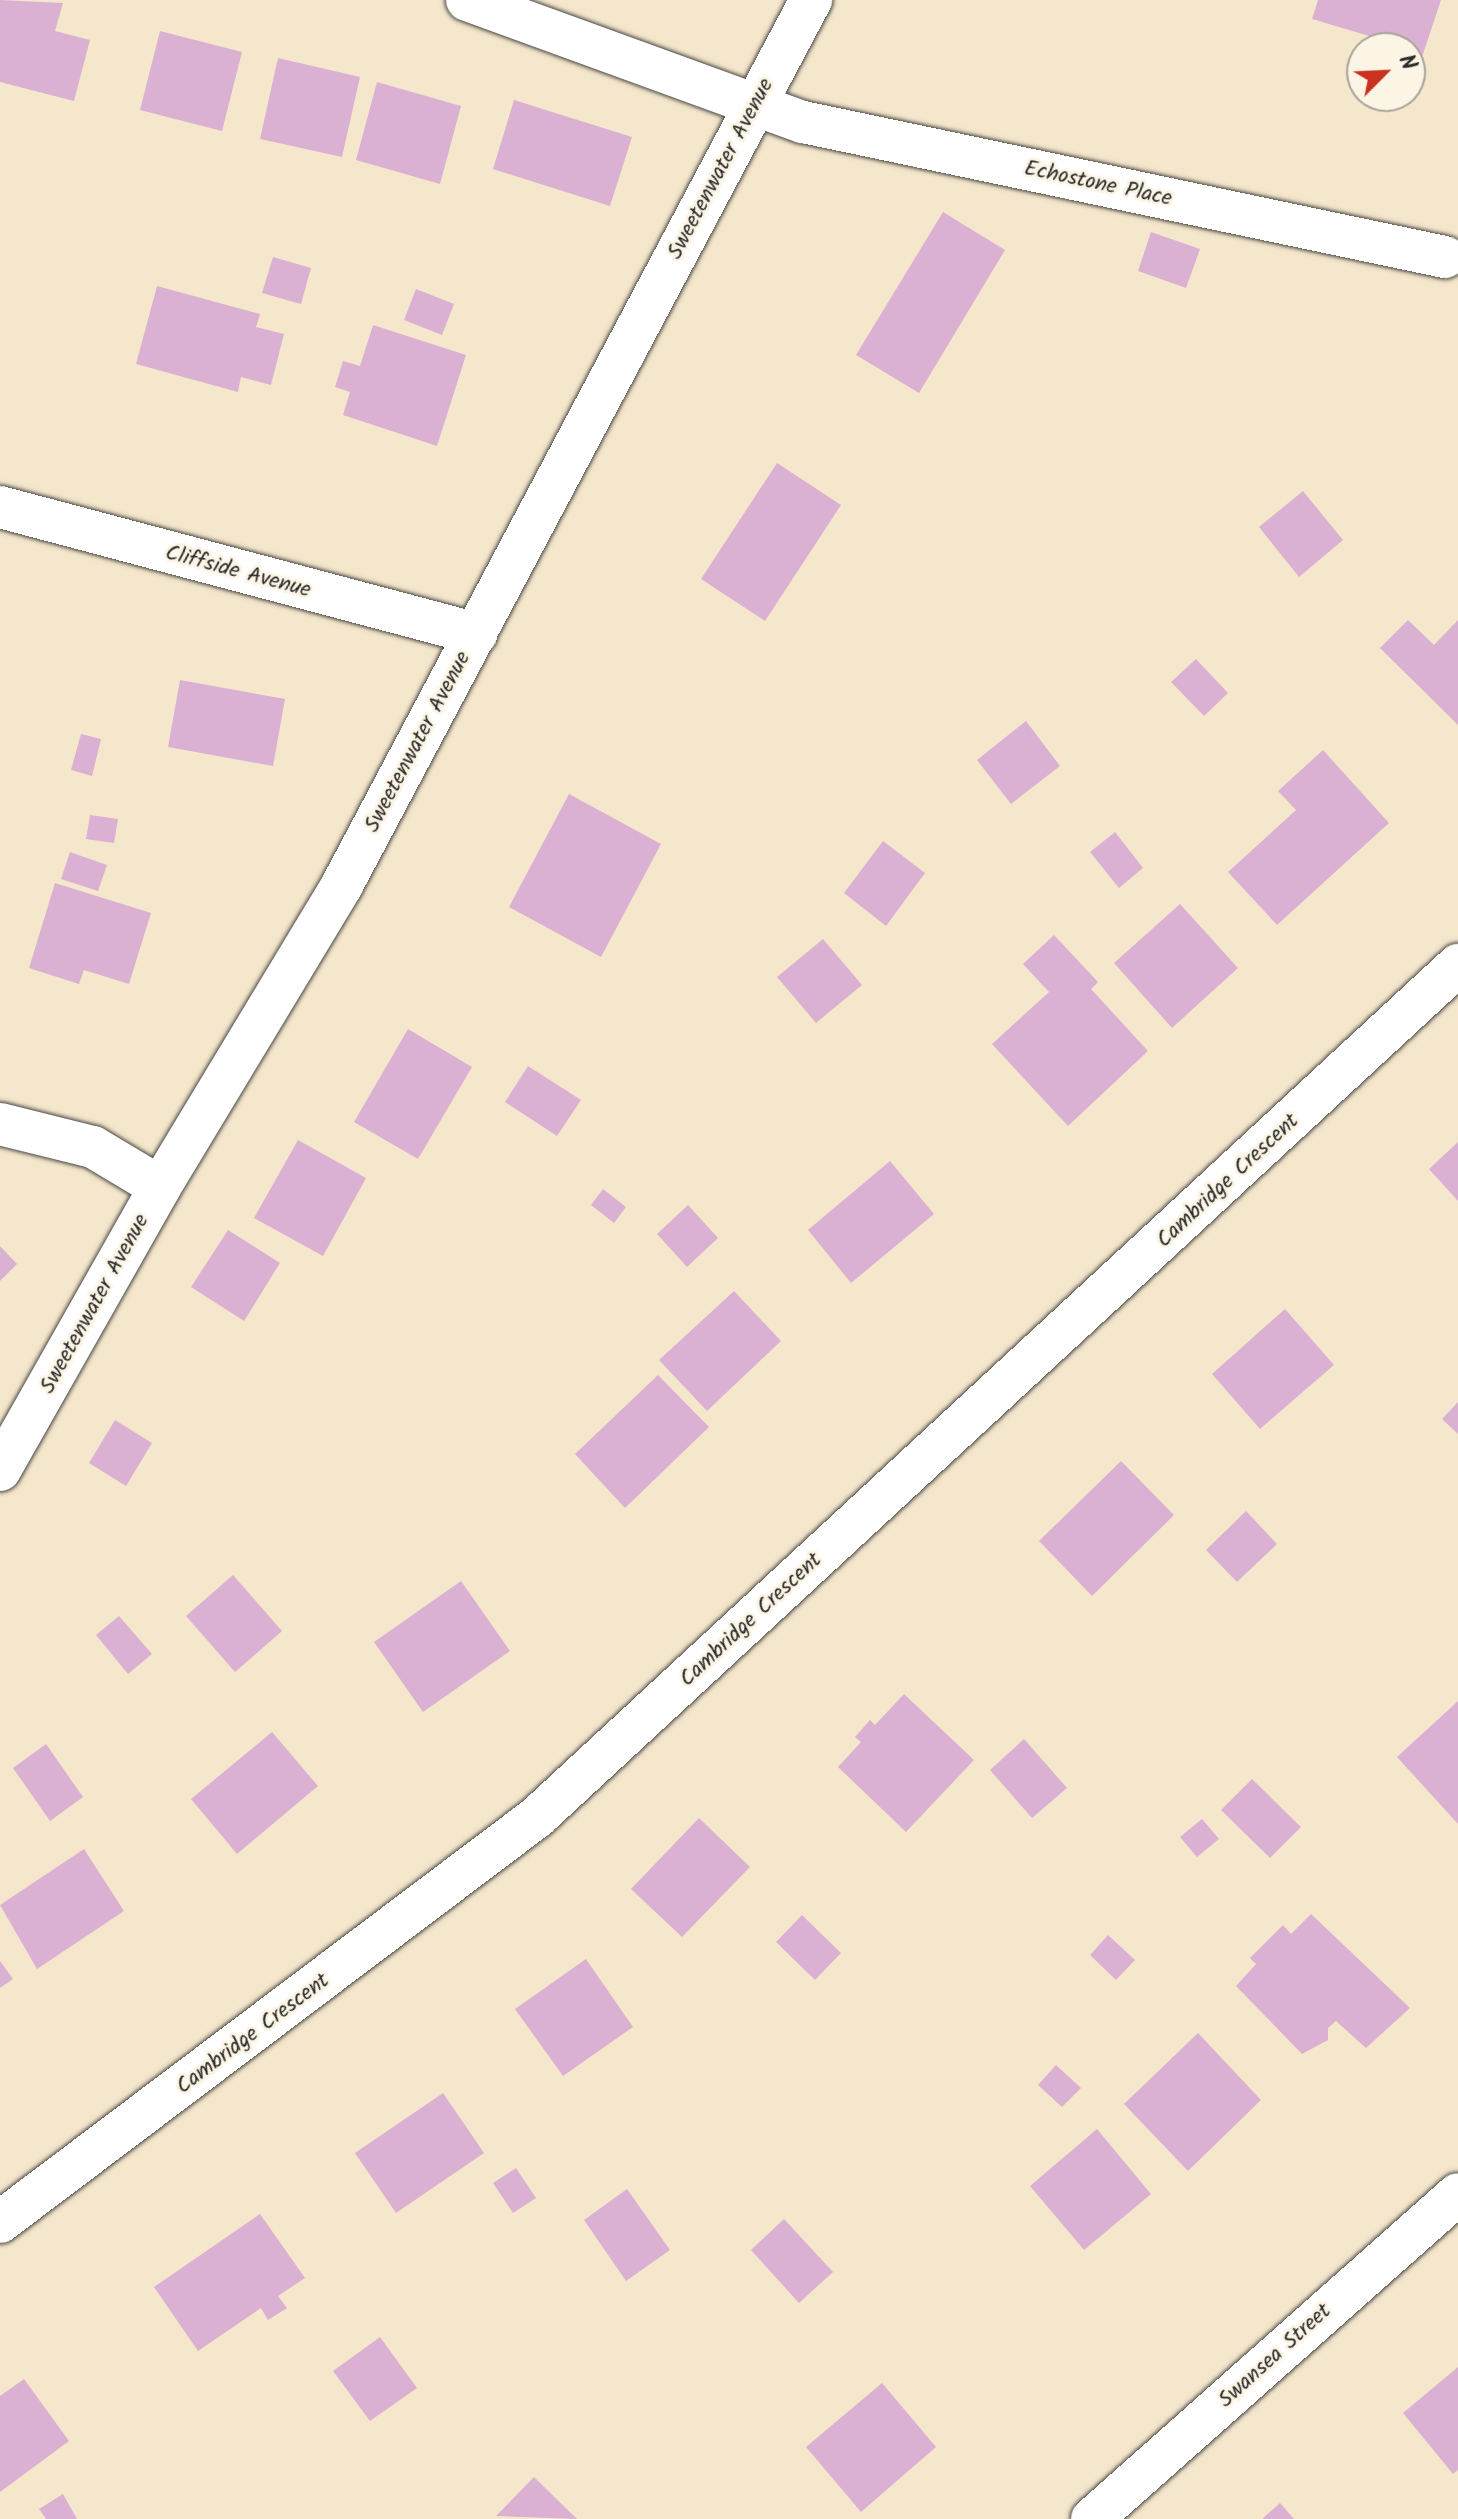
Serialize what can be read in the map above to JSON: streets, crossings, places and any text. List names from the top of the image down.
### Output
{
  "streets": {
    "street": [
      "Sweetenwater Avenue",
      "Echostone Place",
      "Cliffside Avenue",
      "Cambridge Crescent",
      "Swansea Street"
    ]
  },
  "crossings": [
    ["Sweetenwater Avenue", "Echostone Place"],
    ["Sweetenwater Avenue", "Cliffside Avenue"]
  ],
  "north": "top right"
}
